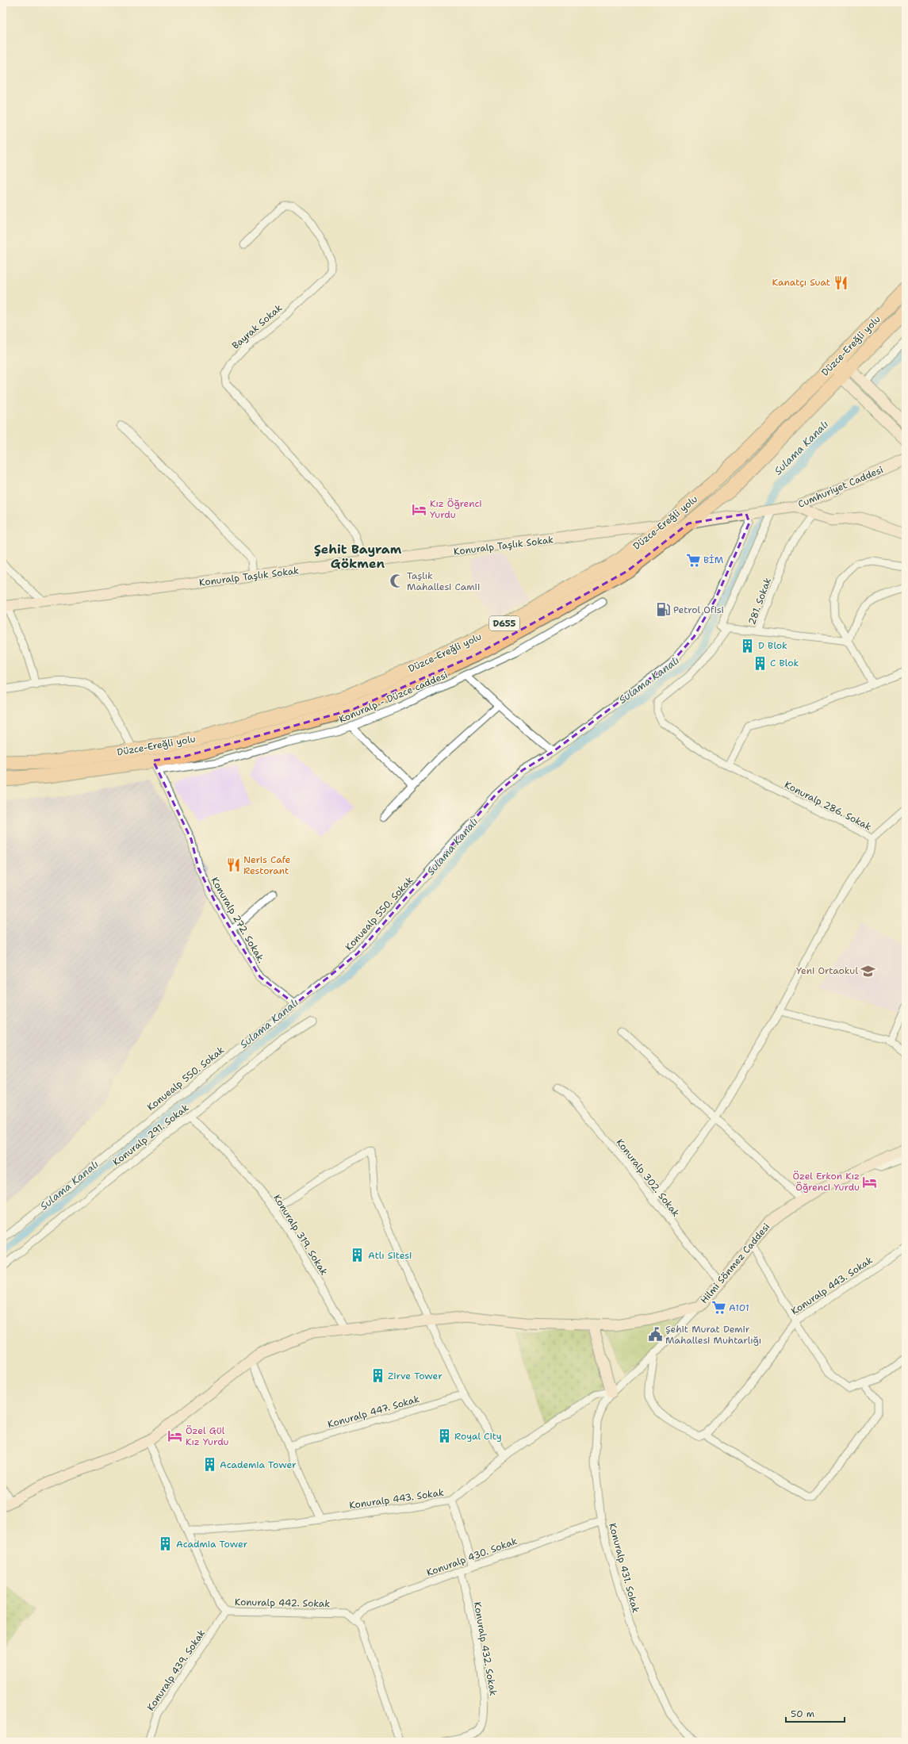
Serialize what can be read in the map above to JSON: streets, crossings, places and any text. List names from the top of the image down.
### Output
{
  "streets": {
    "highway": ["Düzce-Ereğli yolu", "D655"],
    "street": [
      "Bayrak Sokak",
      "Cumhuriyet Caddesi",
      "Konuralp Taşlık Sokak",
      "281. Sokak",
      "Konuralp - Düzce caddesi",
      "Konuralp 286. Sokak",
      "Konuealp 550. Sokak",
      "Konuralp 272. Sokak.",
      "Konuralp 291. Sokak",
      "Konuralp 302. Sokak",
      "Konuralp 319. Sokak",
      "Hilmi Sönmez Caddesi",
      "Konuralp 443. Sokak",
      "Konuralp 447. Sokak",
      "Konuralp 430. Sokak",
      "Konuralp 431. Sokak",
      "Konuralp 442. Sokak",
      "Konuralp 432. Sokak",
      "Konuralp 439. Sokak"
    ]
  },
  "crossings": [
    ["Bayrak Sokak", "Konuralp Taşlık Sokak"],
    ["Düzce-Ereğli yolu", "Cumhuriyet Caddesi"],
    ["Düzce-Ereğli yolu", "Konuralp Taşlık Sokak"],
    ["Düzce-Ereğli yolu", "Konuralp - Düzce caddesi"],
    ["Düzce-Ereğli yolu", "Konuralp 272. Sokak."],
    ["Cumhuriyet Caddesi", "Konuealp 550. Sokak"],
    ["Konuralp - Düzce caddesi", "Konuralp 272. Sokak."],
    ["Konuralp 286. Sokak", "Konuralp 302. Sokak"],
    ["Konuealp 550. Sokak", "Konuralp 272. Sokak."],
    ["Konuralp 291. Sokak", "Konuralp 319. Sokak"],
    ["Konuralp 302. Sokak", "Hilmi Sönmez Caddesi"],
    ["Hilmi Sönmez Caddesi", "Konuralp 431. Sokak"],
    ["Konuralp 443. Sokak", "Konuralp 431. Sokak"],
    ["Konuralp 443. Sokak", "Konuralp 442. Sokak"],
    ["Konuralp 430. Sokak", "Konuralp 431. Sokak"],
    ["Konuralp 430. Sokak", "Konuralp 442. Sokak"],
    ["Konuralp 430. Sokak", "Konuralp 432. Sokak"],
    ["Konuralp 442. Sokak", "Konuralp 439. Sokak"]
  ],
  "districts": ["Şehit Bayram Gökmen"],
  "water": ["Sulama Kanalı"],
  "places": {
    "restaurant": ["Kanatçı Suat", "Neris Cafe Restorant"],
    "hotel": ["Kız Öğrenci Yurdu", "Özel Erkon Kız Öğrenci Yurdu", "Özel Gül Kız Yurdu"],
    "supermarket": ["BİM", "A101"],
    "mosque": ["Taşlık Mahallesi Camii"],
    "fuel station": ["Petrol Ofisi"],
    "building": [
      "D Blok",
      "C Blok",
      "Atlı Sitesi",
      "Zirve Tower",
      "Royal City",
      "Academia Tower",
      "Acadmia Tower"
    ],
    "school or university": ["Yeni Ortaokul"],
    "public building": ["Şehit Murat Demir Mahallesi Muhtarlığı"]
  },
  "scale_bar": "50 m"
}
